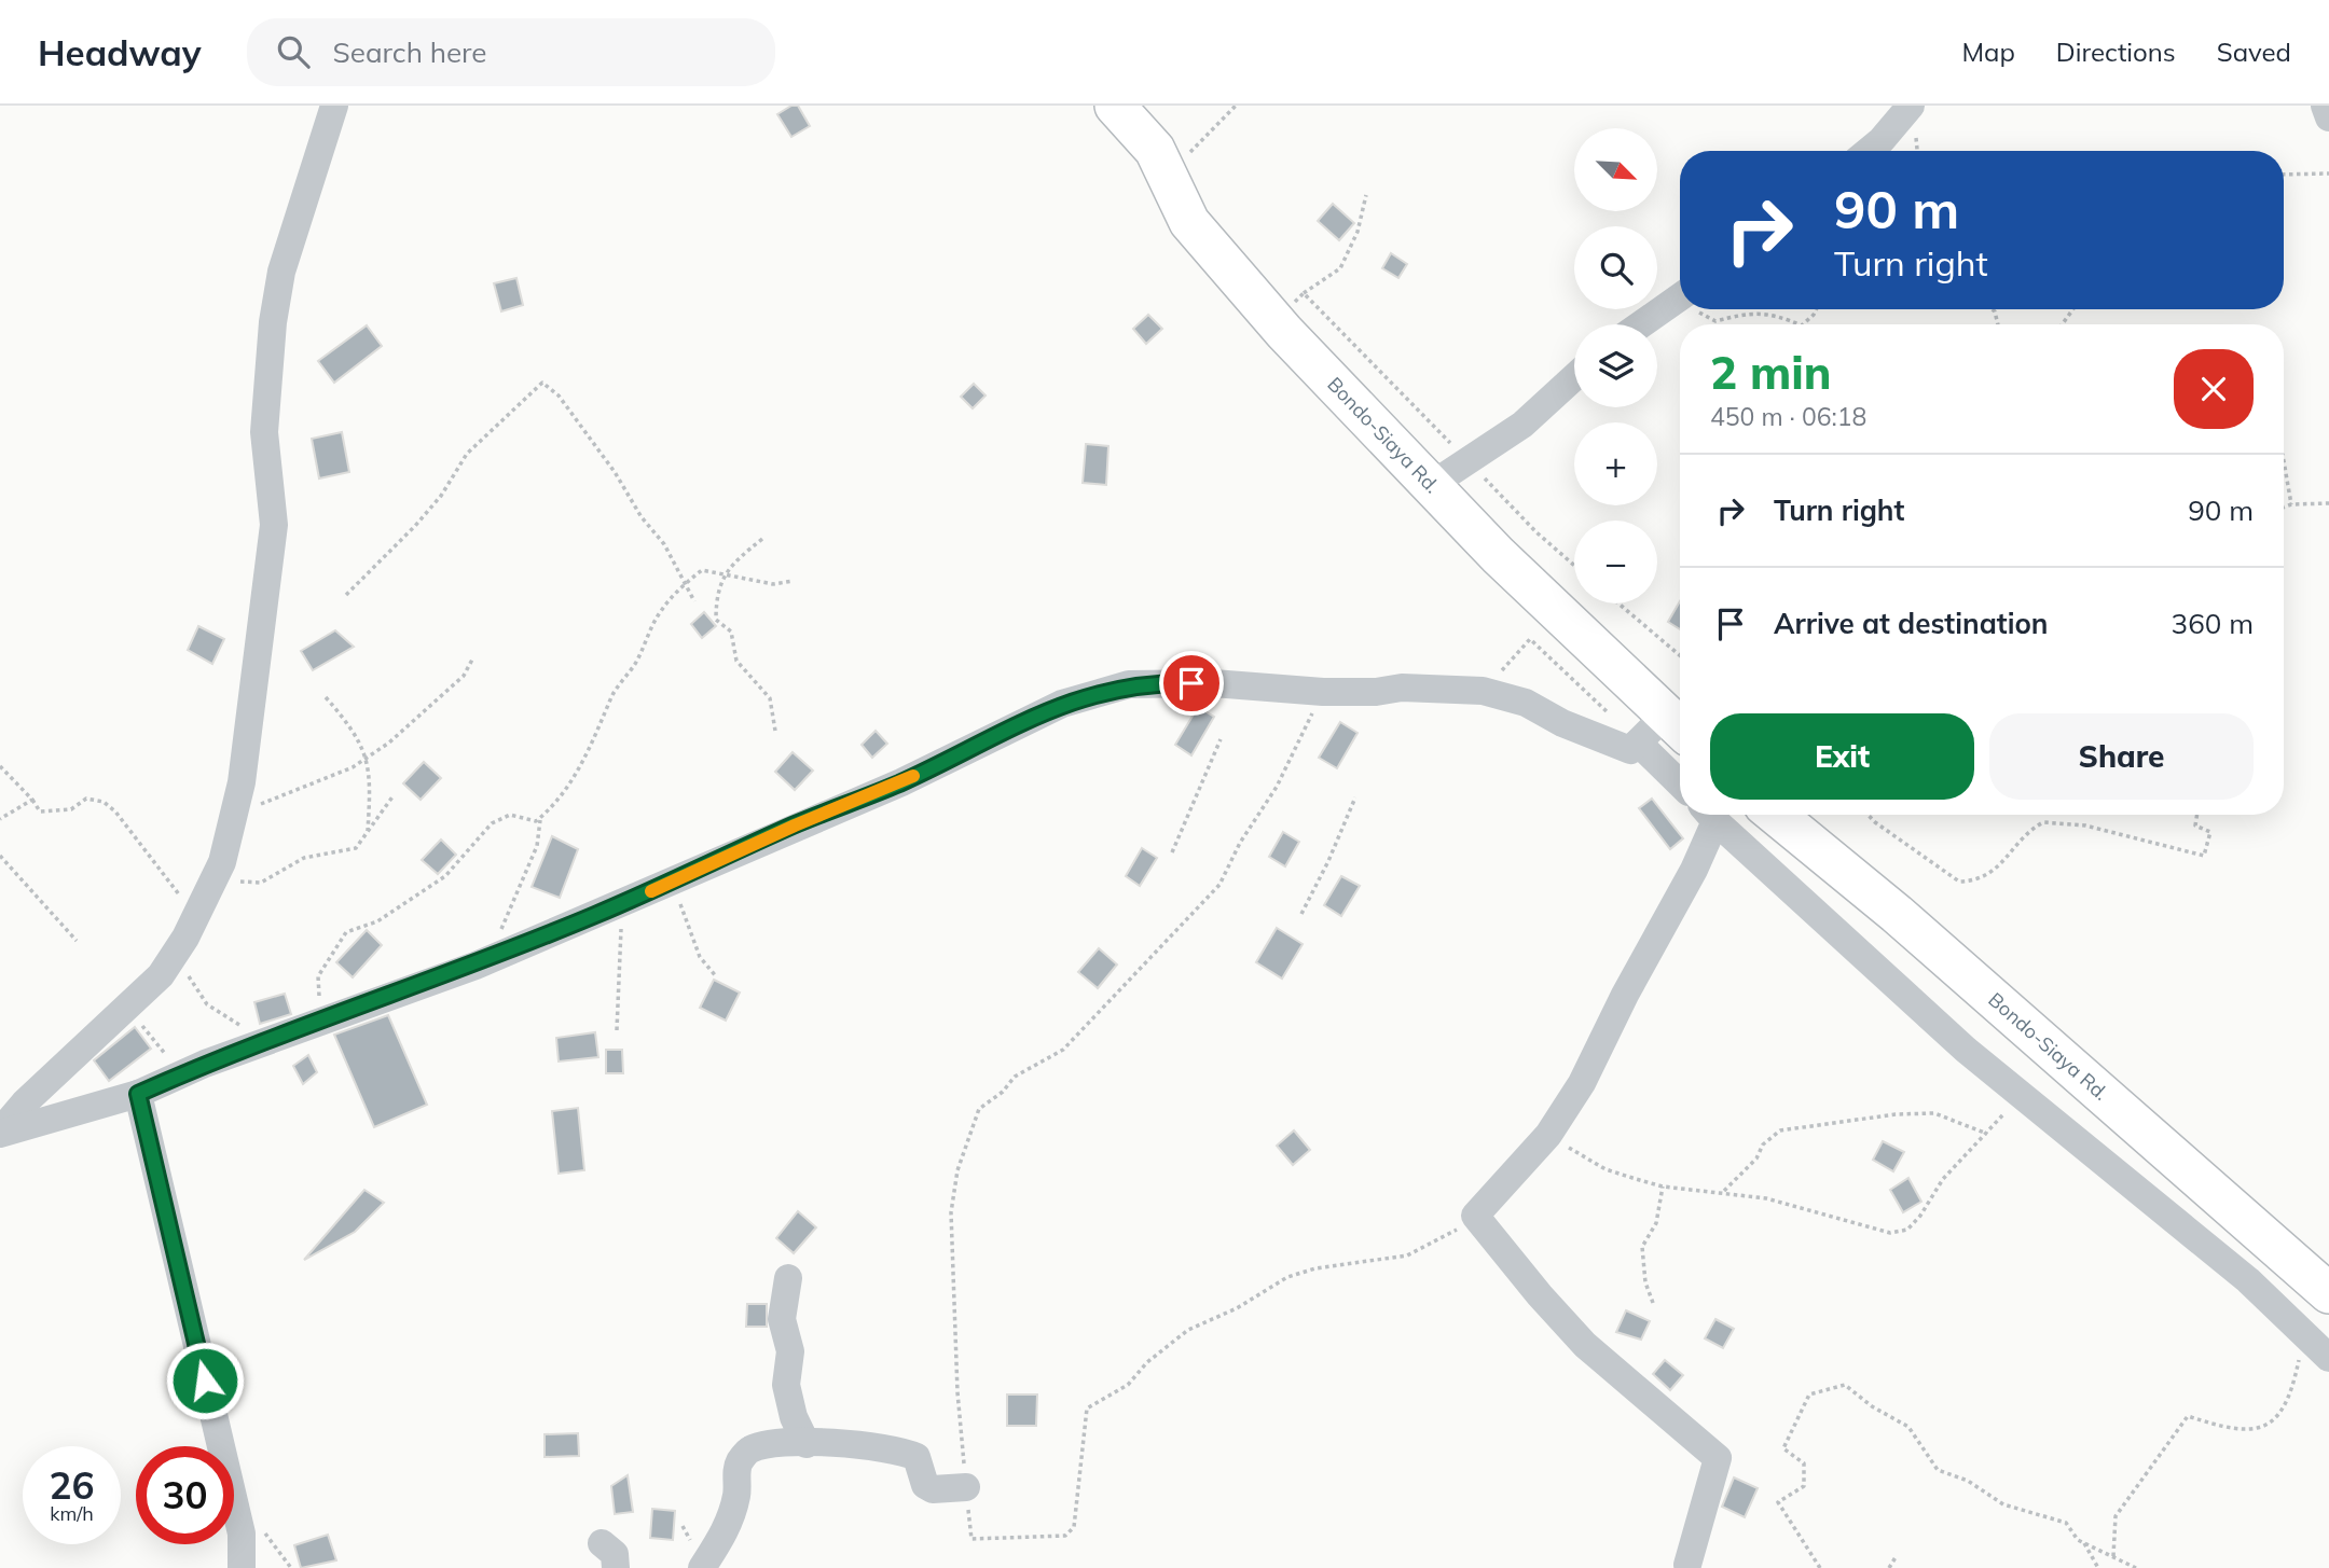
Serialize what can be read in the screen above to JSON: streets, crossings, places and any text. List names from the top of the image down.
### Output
{
  "streets": {
    "highway": ["Bondo-Siaya Rd."]
  },
  "north": "bottom right",
  "page": {
    "header": "Headway",
    "search": "Search here",
    "nav": ["Map", "Directions", "Saved"],
    "map_buttons": ["+", "−"],
    "turn": ["90 m", "Turn right"],
    "heading": ["2 min", "450 m · 06:18"],
    "list": [
      {
        "name": "Turn right",
        "value": "90 m"
      },
      {
        "name": "Arrive at destination",
        "value": "360 m"
      }
    ],
    "buttons": ["Exit", "Share"],
    "speed": "26 km/h",
    "limit": "30"
  }
}
